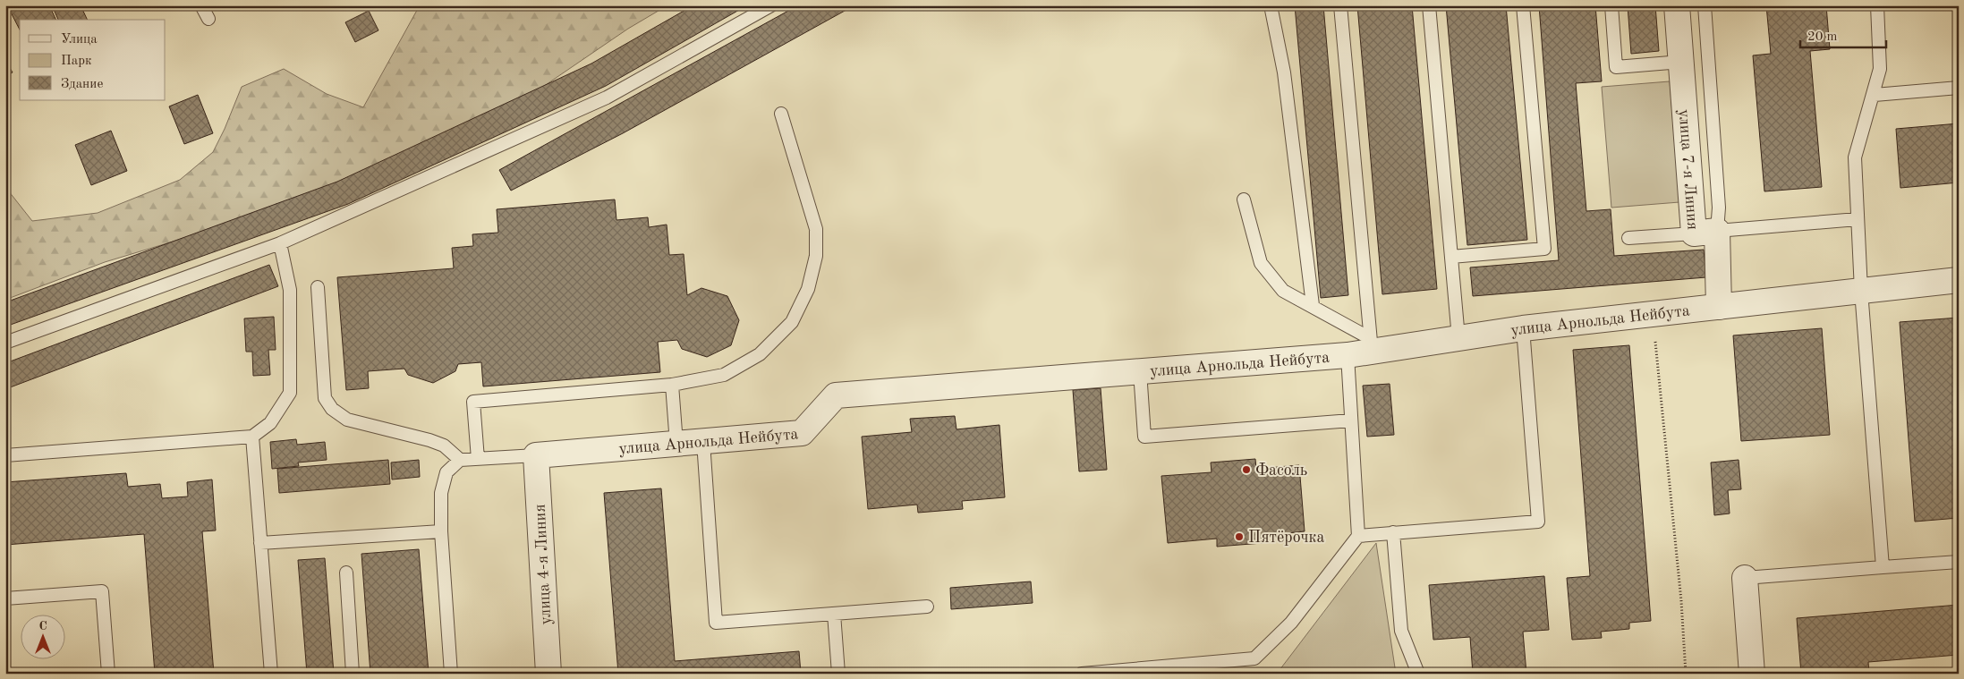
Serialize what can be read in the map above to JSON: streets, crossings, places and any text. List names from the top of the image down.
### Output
{
  "streets": {
    "street": ["улица 7-я Линия", "улица Арнольда Нейбута", "улица 4-я Линия"]
  },
  "crossings": [
    ["улица 7-я Линия", "улица Арнольда Нейбута"],
    ["улица Арнольда Нейбута", "улица 4-я Линия"]
  ],
  "places": ["Фасоль", "Пятёрочка"],
  "legend": ["Улица", "Парк", "Здание"],
  "scale_bar": "20 m",
  "north": "top"
}
